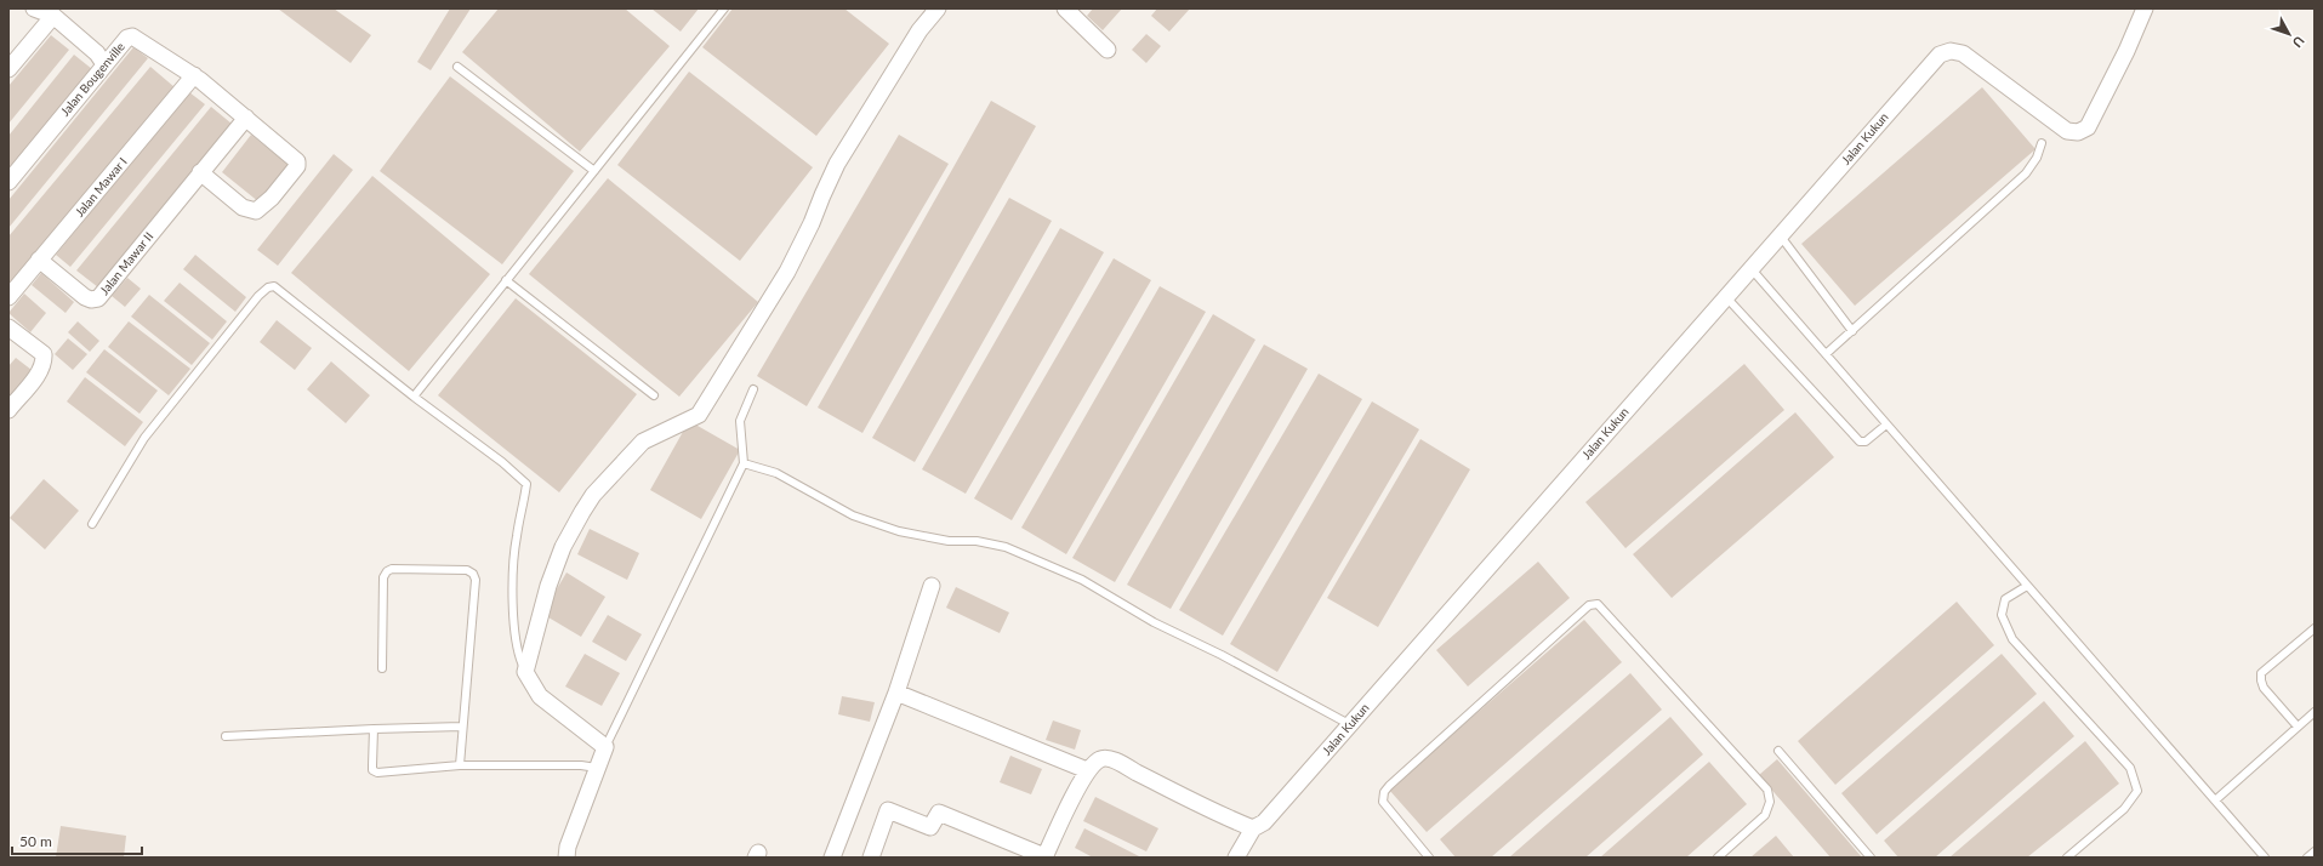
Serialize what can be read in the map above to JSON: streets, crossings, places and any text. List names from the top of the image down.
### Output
{
  "streets": {
    "street": [
      "Jalan Bougenville",
      "Jalan Kukun",
      "Jalan Mawar I",
      "Jalan Mawar II"
    ]
  },
  "crossings": [
    ["Jalan Bougenville", "Jalan Mawar I"],
    ["Jalan Mawar I", "Jalan Mawar II"]
  ],
  "scale_bar": "50 m",
  "north": "bottom right"
}
